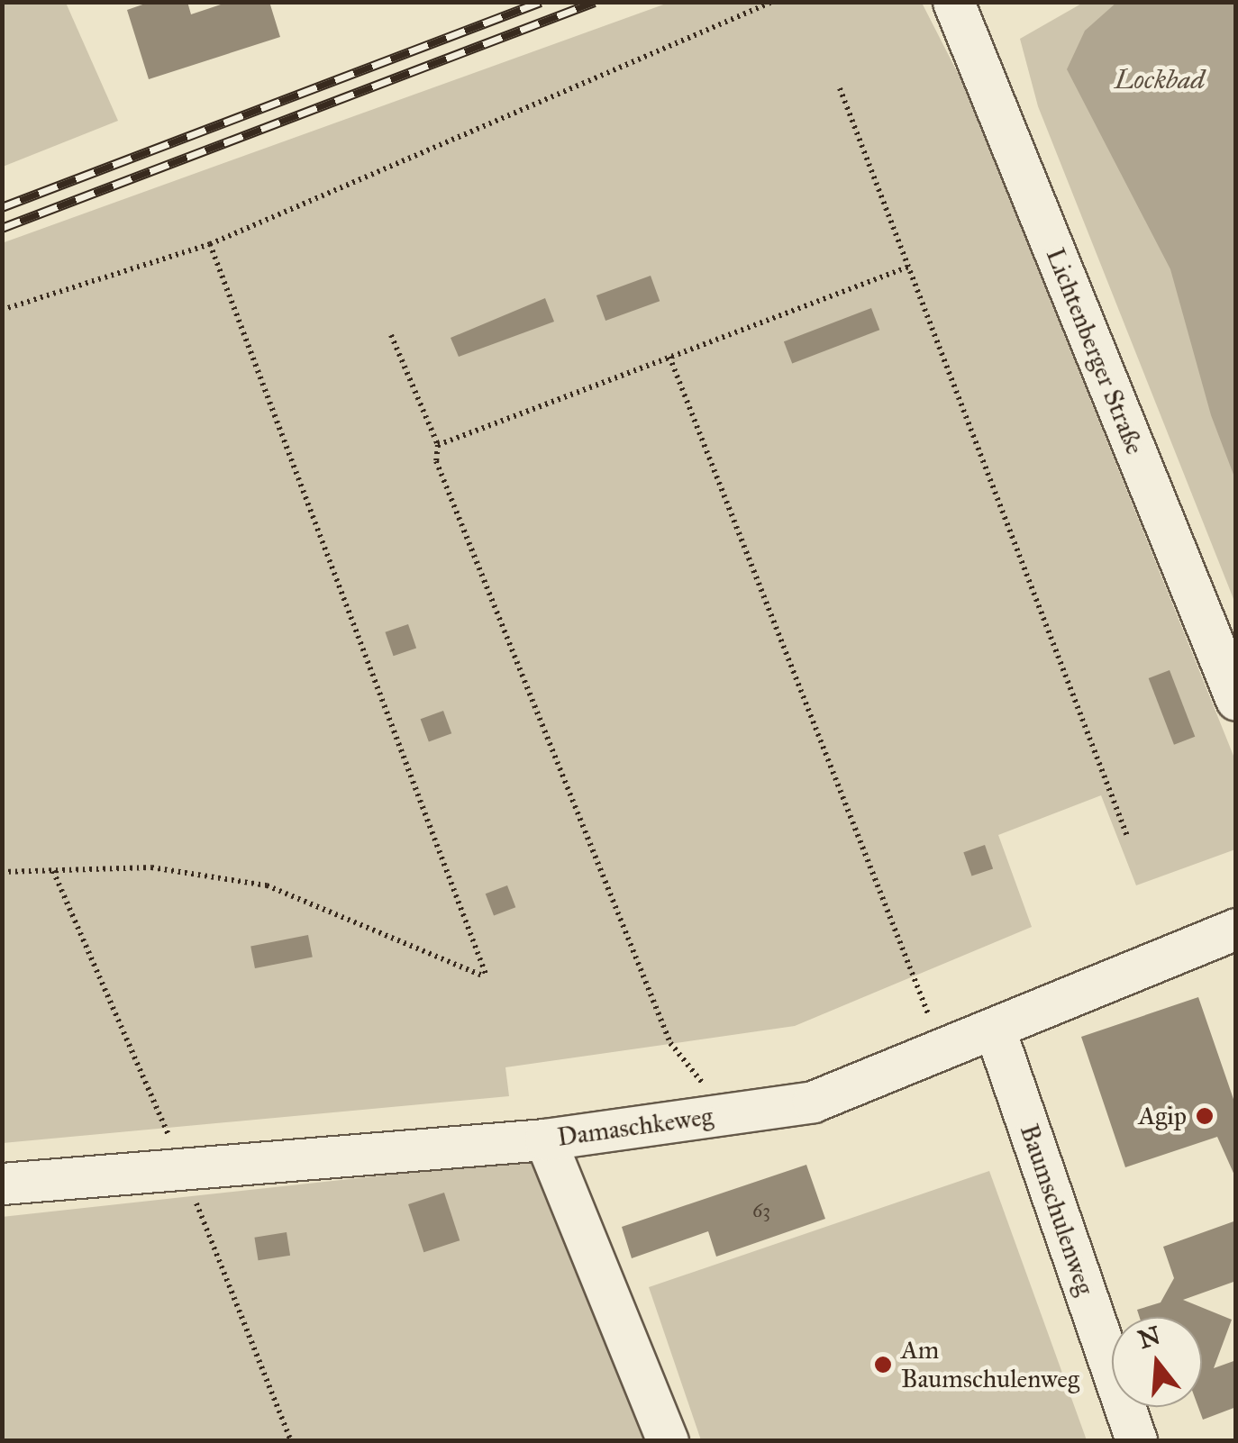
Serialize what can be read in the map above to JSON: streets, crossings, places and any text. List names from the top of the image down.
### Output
{
  "streets": {
    "street": ["Lichtenberger Straße", "Damaschkeweg", "Baumschulenweg"]
  },
  "crossings": [
    ["Damaschkeweg", "Baumschulenweg"]
  ],
  "water": ["Lockbad"],
  "places": ["Agip", "Am Baumschulenweg"],
  "house_numbers": ["63"],
  "north": "top"
}
